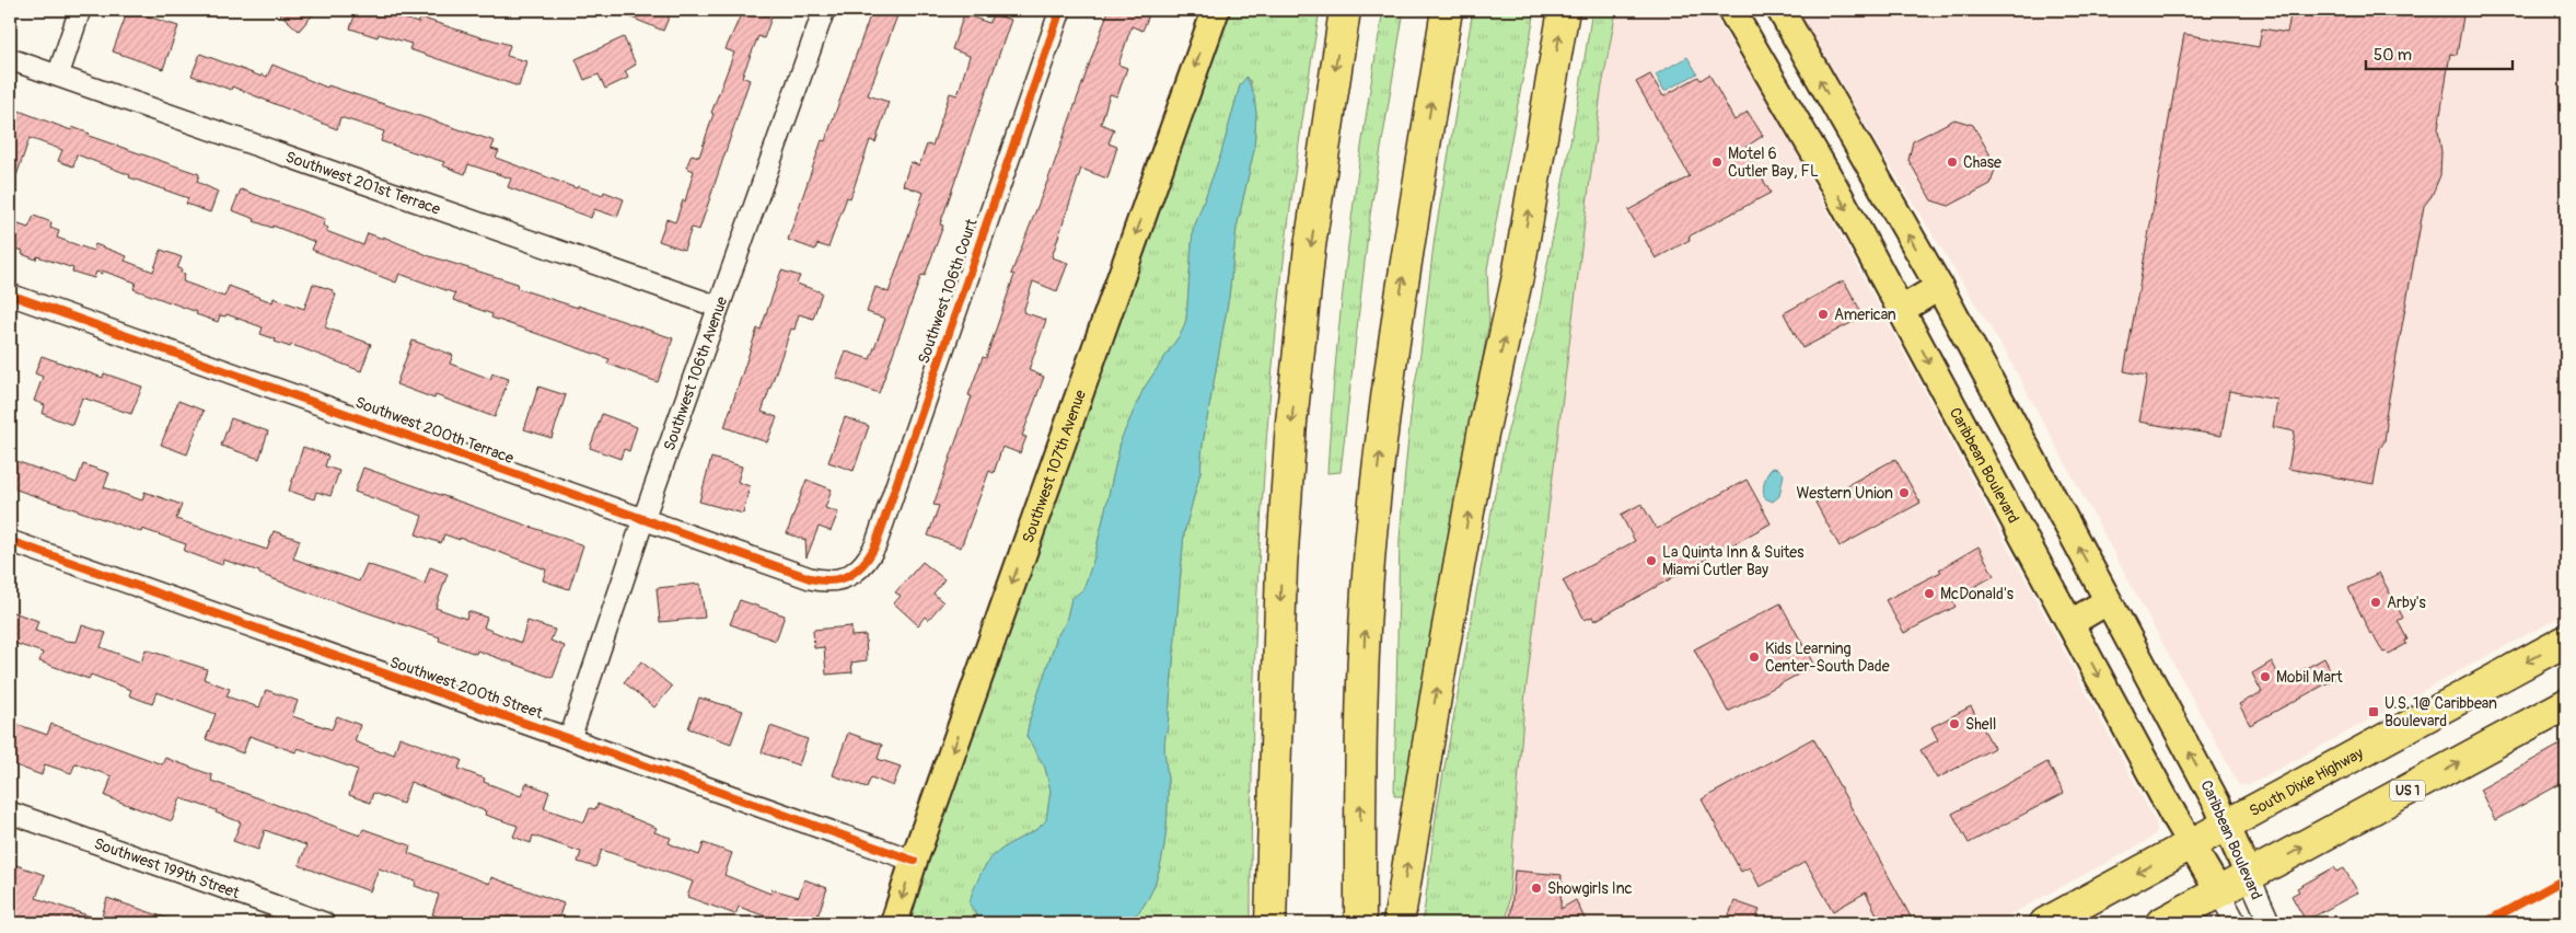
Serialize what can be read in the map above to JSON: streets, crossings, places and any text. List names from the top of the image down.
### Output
{
  "streets": {
    "highway": ["South Dixie Highway", "US 1"],
    "main road": ["Caribbean Boulevard", "Southwest 107th Avenue"],
    "street": [
      "Southwest 201st Terrace",
      "Southwest 106th Court",
      "Southwest 106th Avenue",
      "Southwest 200th Terrace",
      "Southwest 200th Street",
      "Southwest 199th Street"
    ]
  },
  "crossings": [
    ["Southwest 201st Terrace", "Southwest 106th Avenue"],
    ["Southwest 106th Court", "Southwest 200th Terrace"],
    ["Southwest 106th Avenue", "Southwest 200th Terrace"],
    ["Southwest 106th Avenue", "Southwest 200th Street"],
    ["Caribbean Boulevard", "South Dixie Highway"],
    ["Caribbean Boulevard", "US 1"],
    ["Southwest 107th Avenue", "Southwest 200th Street"]
  ],
  "one_way": ["Southwest 107th Avenue"],
  "places": {
    "other": [
      "Motel 6 Cutler Bay, FL",
      "Chase",
      "American",
      "Western Union",
      "La Quinta Inn & Suites Miami Cutler Bay",
      "McDonald's",
      "Arby's",
      "Kids Learning Center-South Dade",
      "Mobil Mart",
      "Shell",
      "Showgirls Inc"
    ],
    "transit": ["U.S. 1@ Caribbean Boulevard"]
  },
  "scale_bar": "50 m"
}
